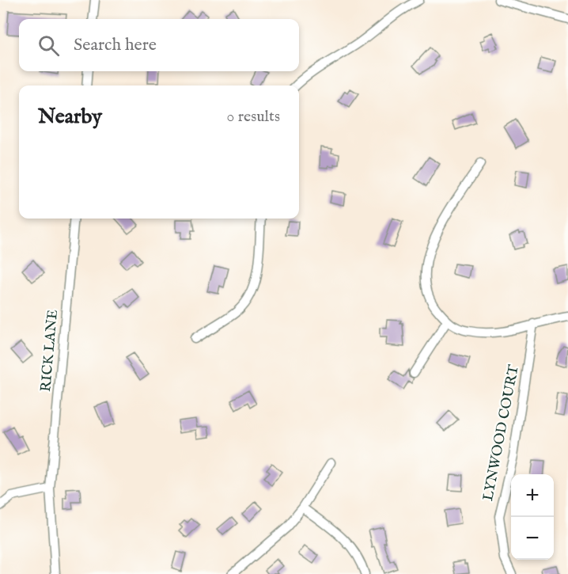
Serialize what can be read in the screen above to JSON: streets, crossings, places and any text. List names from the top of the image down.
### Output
{
  "streets": {
    "street": ["RICK LANE", "LYNWOOD COURT"]
  },
  "page": {
    "search": "Search here",
    "heading": ["Nearby", "0 results"],
    "map_buttons": ["+", "−"]
  }
}
